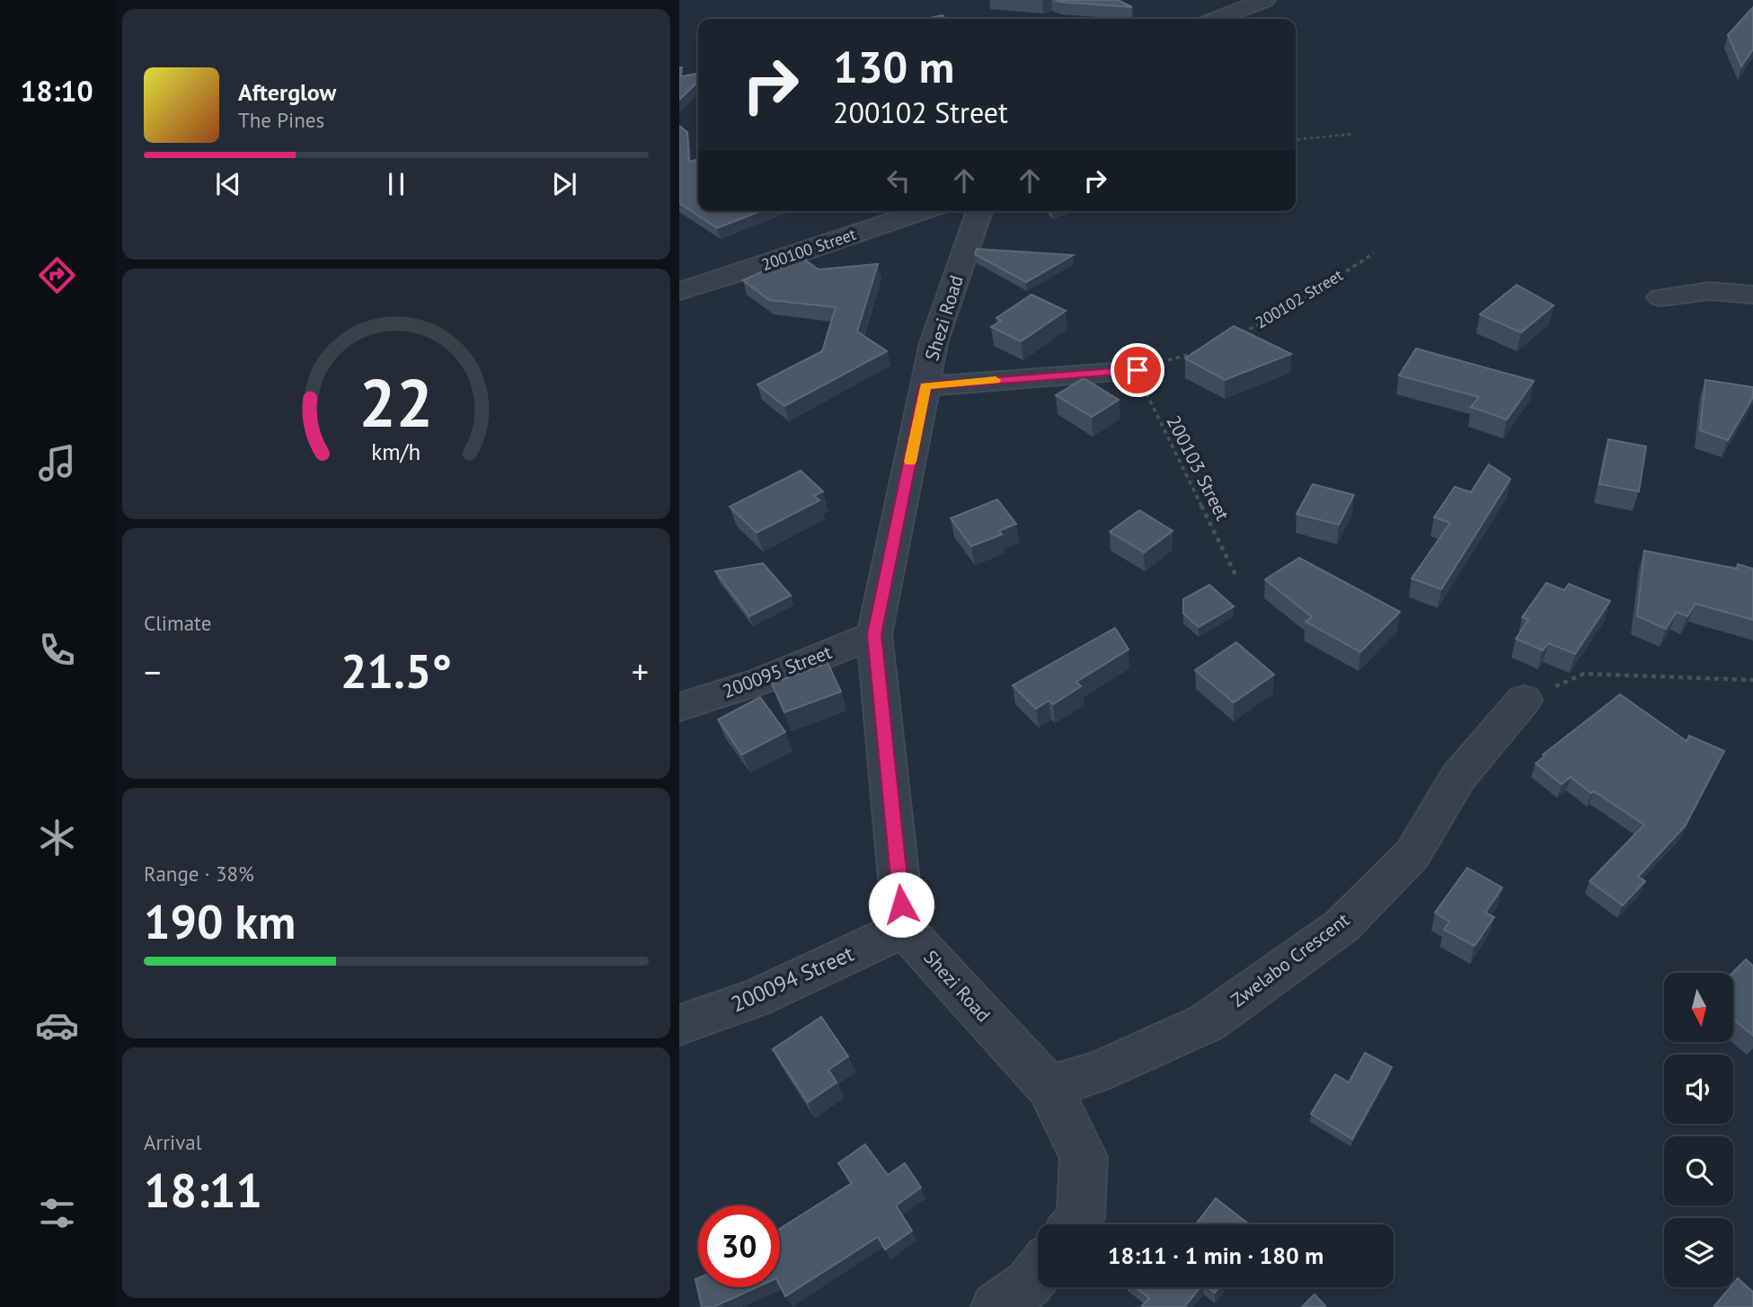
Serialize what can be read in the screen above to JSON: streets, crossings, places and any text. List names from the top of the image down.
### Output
{
  "streets": {
    "street": [
      "200100 Street",
      "Shezi Road",
      "200095 Street",
      "Zwelabo Crescent",
      "200094 Street"
    ],
    "path": ["200102 Street", "200103 Street"]
  },
  "crossings": [
    ["Shezi Road", "200095 Street"],
    ["Shezi Road", "Zwelabo Crescent"],
    ["Shezi Road", "200094 Street"]
  ],
  "north": "bottom",
  "page": {
    "tabs": "18:10",
    "turn": ["130 m", "200102 Street"],
    "song": ["Afterglow", "The Pines"],
    "tile": [
      "Climate",
      ["Range · 38%", "190 km"],
      ["Arrival", "18:11"]
    ],
    "heat": ["−", "21.5°", "+"],
    "limit": "30",
    "trip": "18:11 · 1 min · 180 m",
    "gauge": ["22", "km/h"]
  }
}
